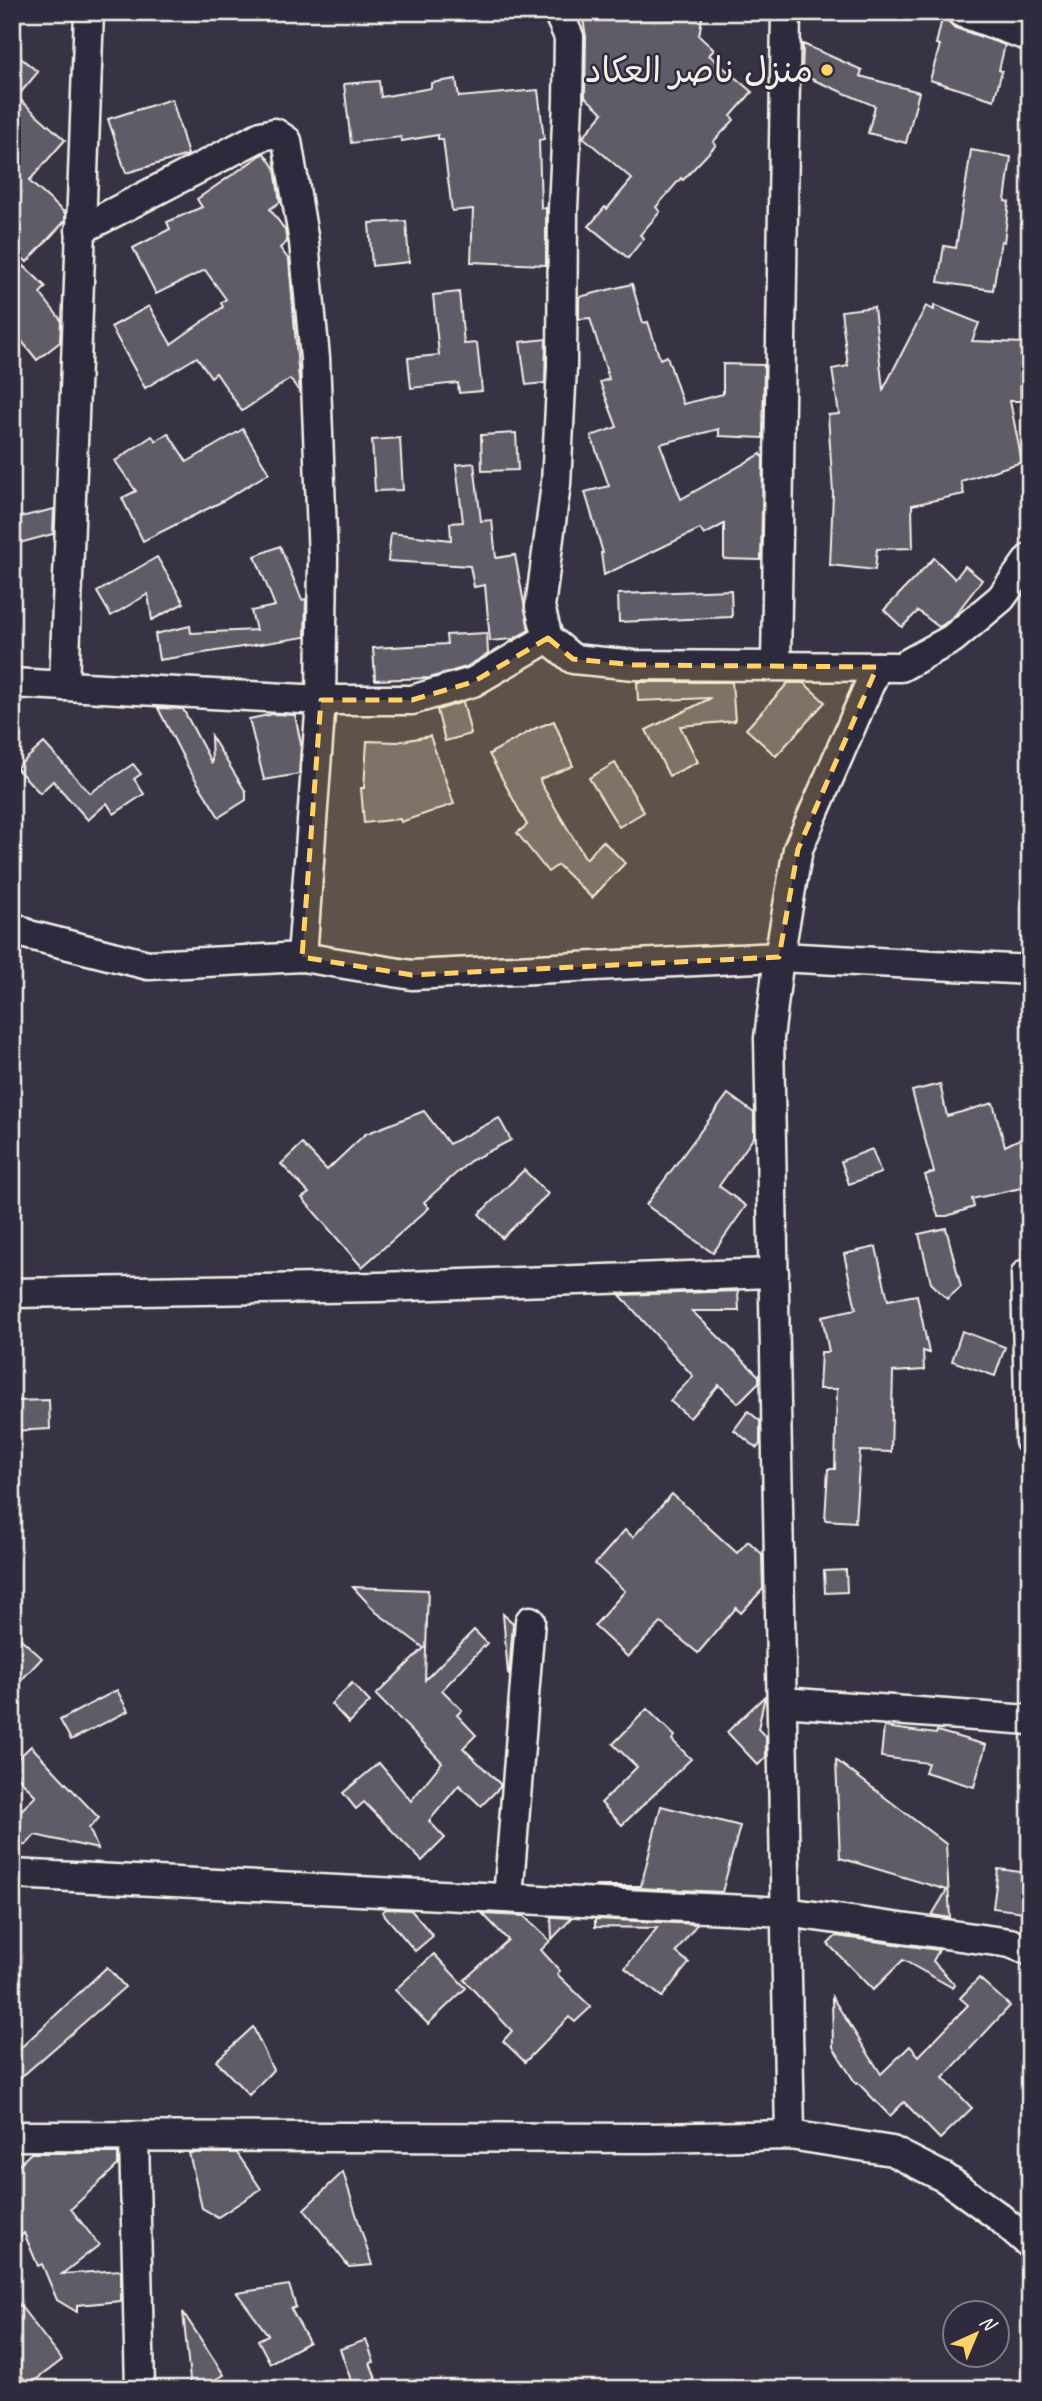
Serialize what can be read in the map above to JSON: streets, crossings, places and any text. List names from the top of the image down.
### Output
{
  "places": ["منزل ناصر العكاد"],
  "north": "top right"
}
